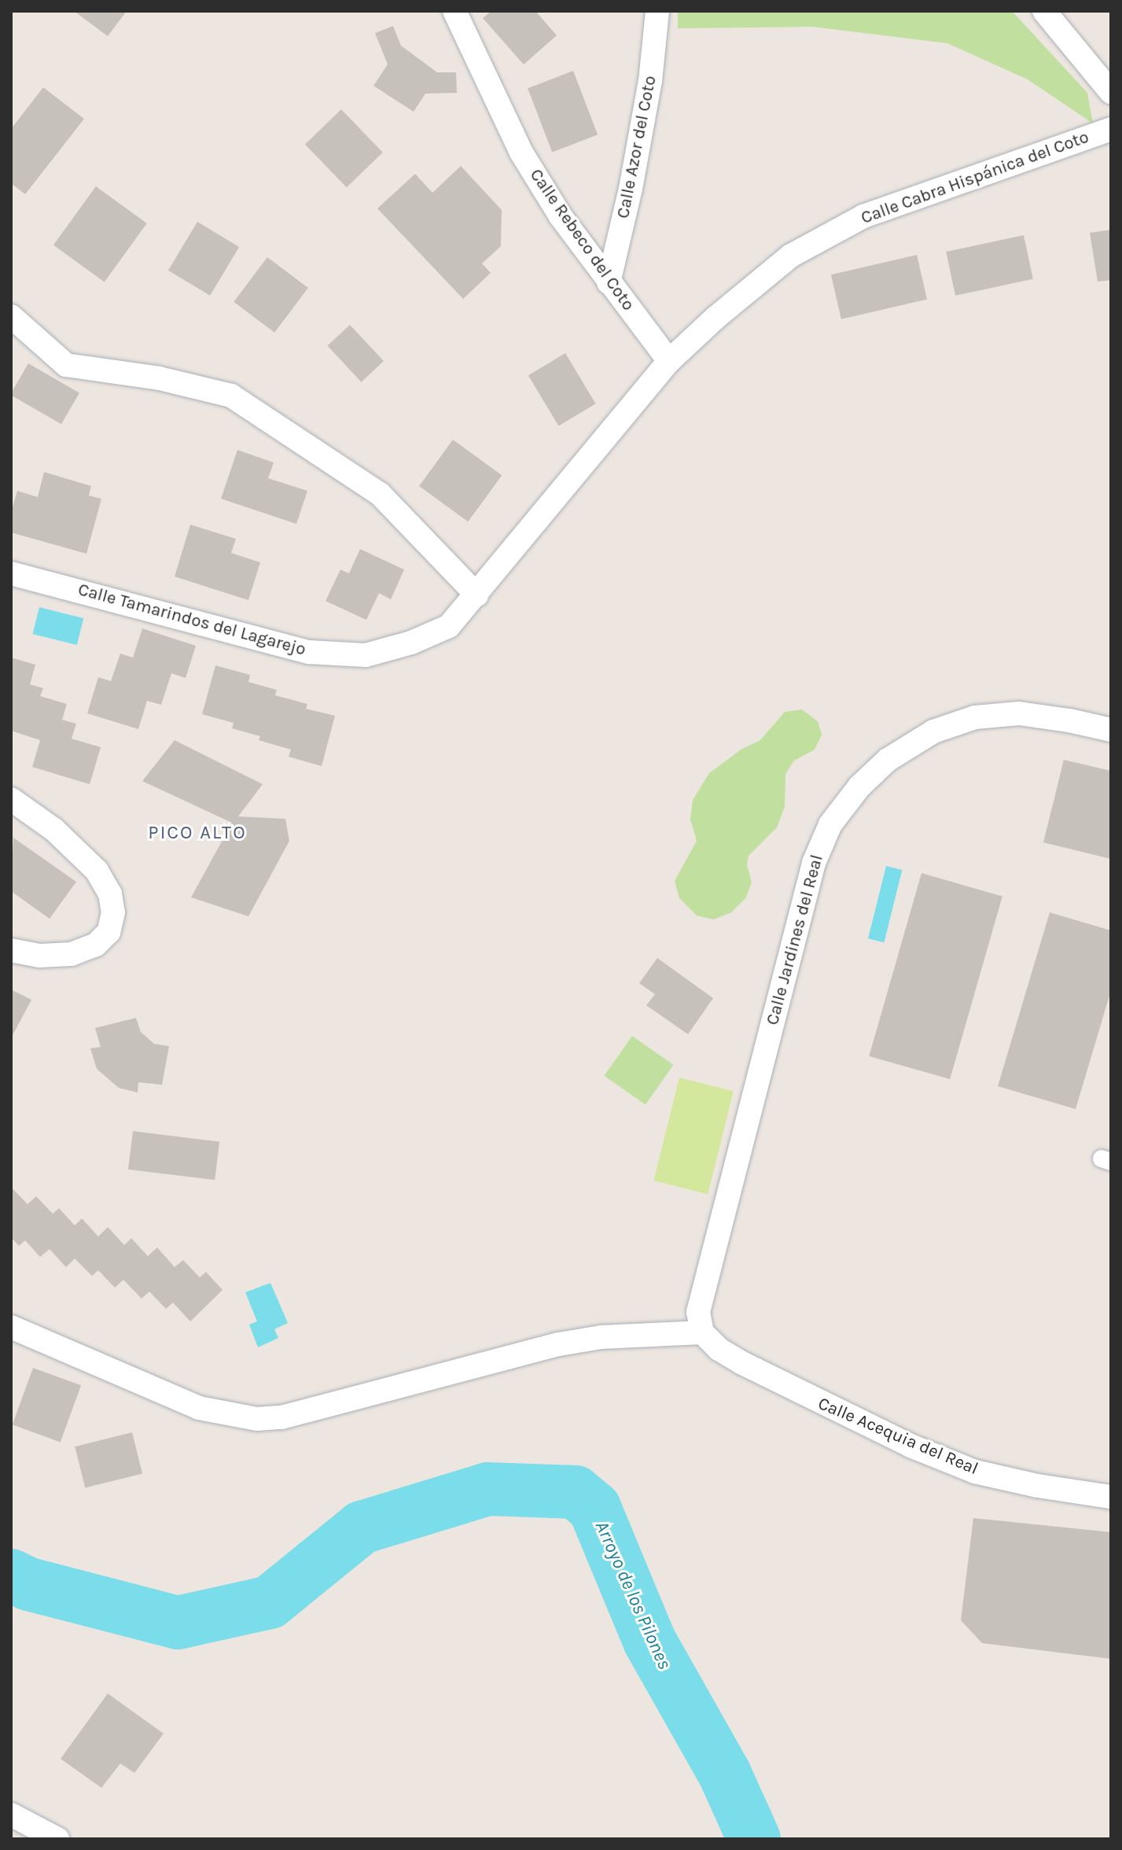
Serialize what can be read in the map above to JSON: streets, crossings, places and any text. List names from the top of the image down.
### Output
{
  "streets": {
    "street": [
      "Calle Azor del Coto",
      "Calle Cabra Hispánica del Coto",
      "Calle Rebeco del Coto",
      "Calle Tamarindos del Lagarejo",
      "Calle Jardines del Real",
      "Calle Acequia del Real"
    ]
  },
  "crossings": [
    ["Calle Azor del Coto", "Calle Rebeco del Coto"],
    ["Calle Cabra Hispánica del Coto", "Calle Rebeco del Coto"],
    ["Calle Cabra Hispánica del Coto", "Calle Tamarindos del Lagarejo"],
    ["Calle Jardines del Real", "Calle Acequia del Real"]
  ],
  "districts": ["PICO ALTO"],
  "water": ["Arroyo de los Pilones"]
}
